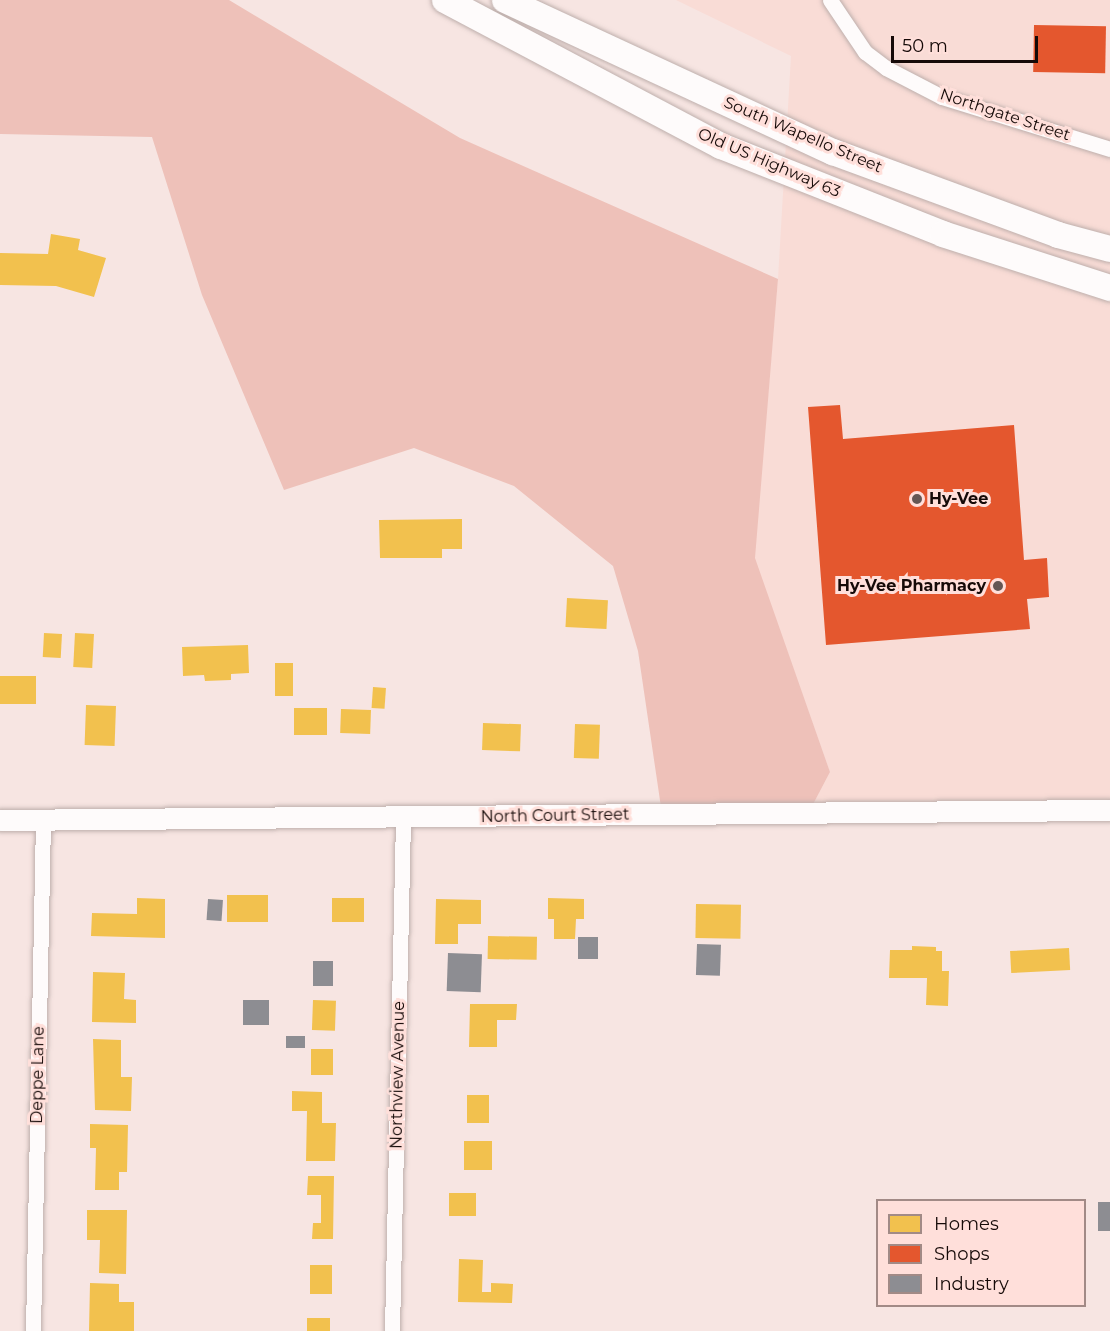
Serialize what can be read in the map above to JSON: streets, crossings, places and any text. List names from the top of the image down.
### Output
{
  "streets": {
    "highway": ["South Wapello Street", "Old US Highway 63"],
    "main road": ["North Court Street"],
    "street": ["Northgate Street", "Deppe Lane", "Northview Avenue"]
  },
  "crossings": [
    ["North Court Street", "Deppe Lane"],
    ["North Court Street", "Northview Avenue"]
  ],
  "places": ["Hy-Vee", "Hy-Vee Pharmacy"],
  "legend": ["Homes", "Shops", "Industry"],
  "scale_bar": "50 m"
}
